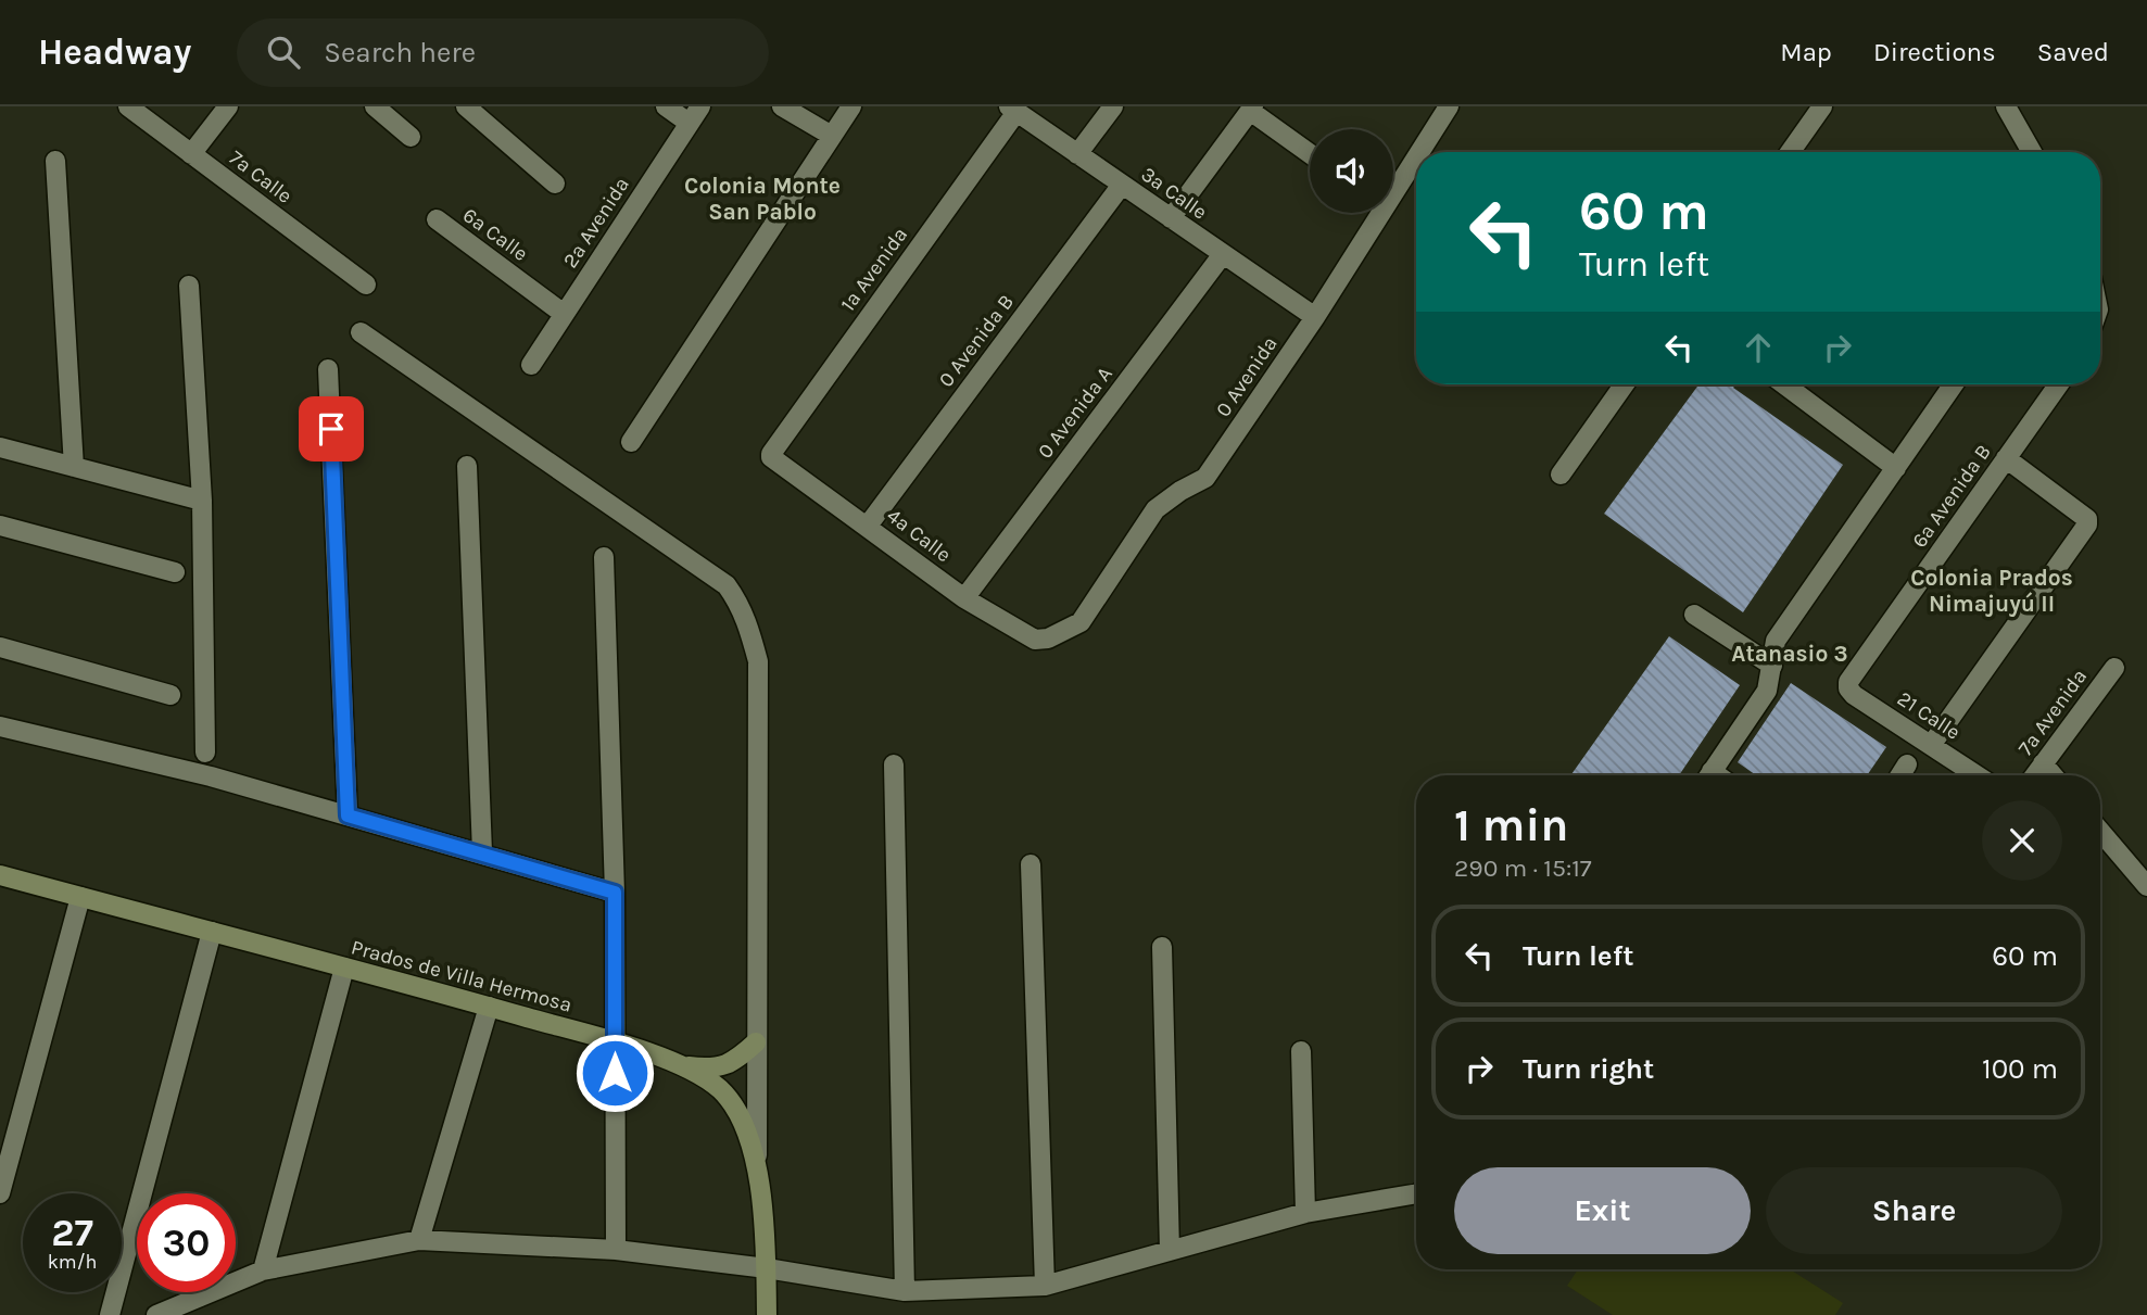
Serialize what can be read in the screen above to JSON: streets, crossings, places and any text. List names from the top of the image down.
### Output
{
  "streets": {
    "main road": ["Prados de Villa Hermosa"],
    "street": [
      "7a Calle",
      "3a Calle",
      "2a Avenida",
      "6a Calle",
      "1a Avenida",
      "0 Avenida B",
      "0 Avenida",
      "0 Avenida A",
      "6a Avenida B",
      "4a Calle",
      "7a Avenida",
      "21 Calle"
    ]
  },
  "crossings": [
    ["3a Calle", "1a Avenida"],
    ["3a Calle", "0 Avenida B"],
    ["3a Calle", "0 Avenida"],
    ["3a Calle", "0 Avenida A"],
    ["2a Avenida", "6a Calle"],
    ["1a Avenida", "4a Calle"],
    ["0 Avenida B", "4a Calle"],
    ["0 Avenida", "4a Calle"],
    ["0 Avenida A", "4a Calle"],
    ["6a Avenida B", "21 Calle"]
  ],
  "districts": ["Colonia Monte San Pablo", "Colonia Prados Nimajuyú II", "Atanasio 3"],
  "page": {
    "header": "Headway",
    "search": "Search here",
    "nav": ["Map", "Directions", "Saved"],
    "turn": ["60 m", "Turn left"],
    "heading": ["1 min", "290 m · 15:17"],
    "list": [
      {
        "name": "Turn left",
        "value": "60 m"
      },
      {
        "name": "Turn right",
        "value": "100 m"
      }
    ],
    "buttons": ["Exit", "Share"],
    "speed": "27 km/h",
    "limit": "30"
  }
}
